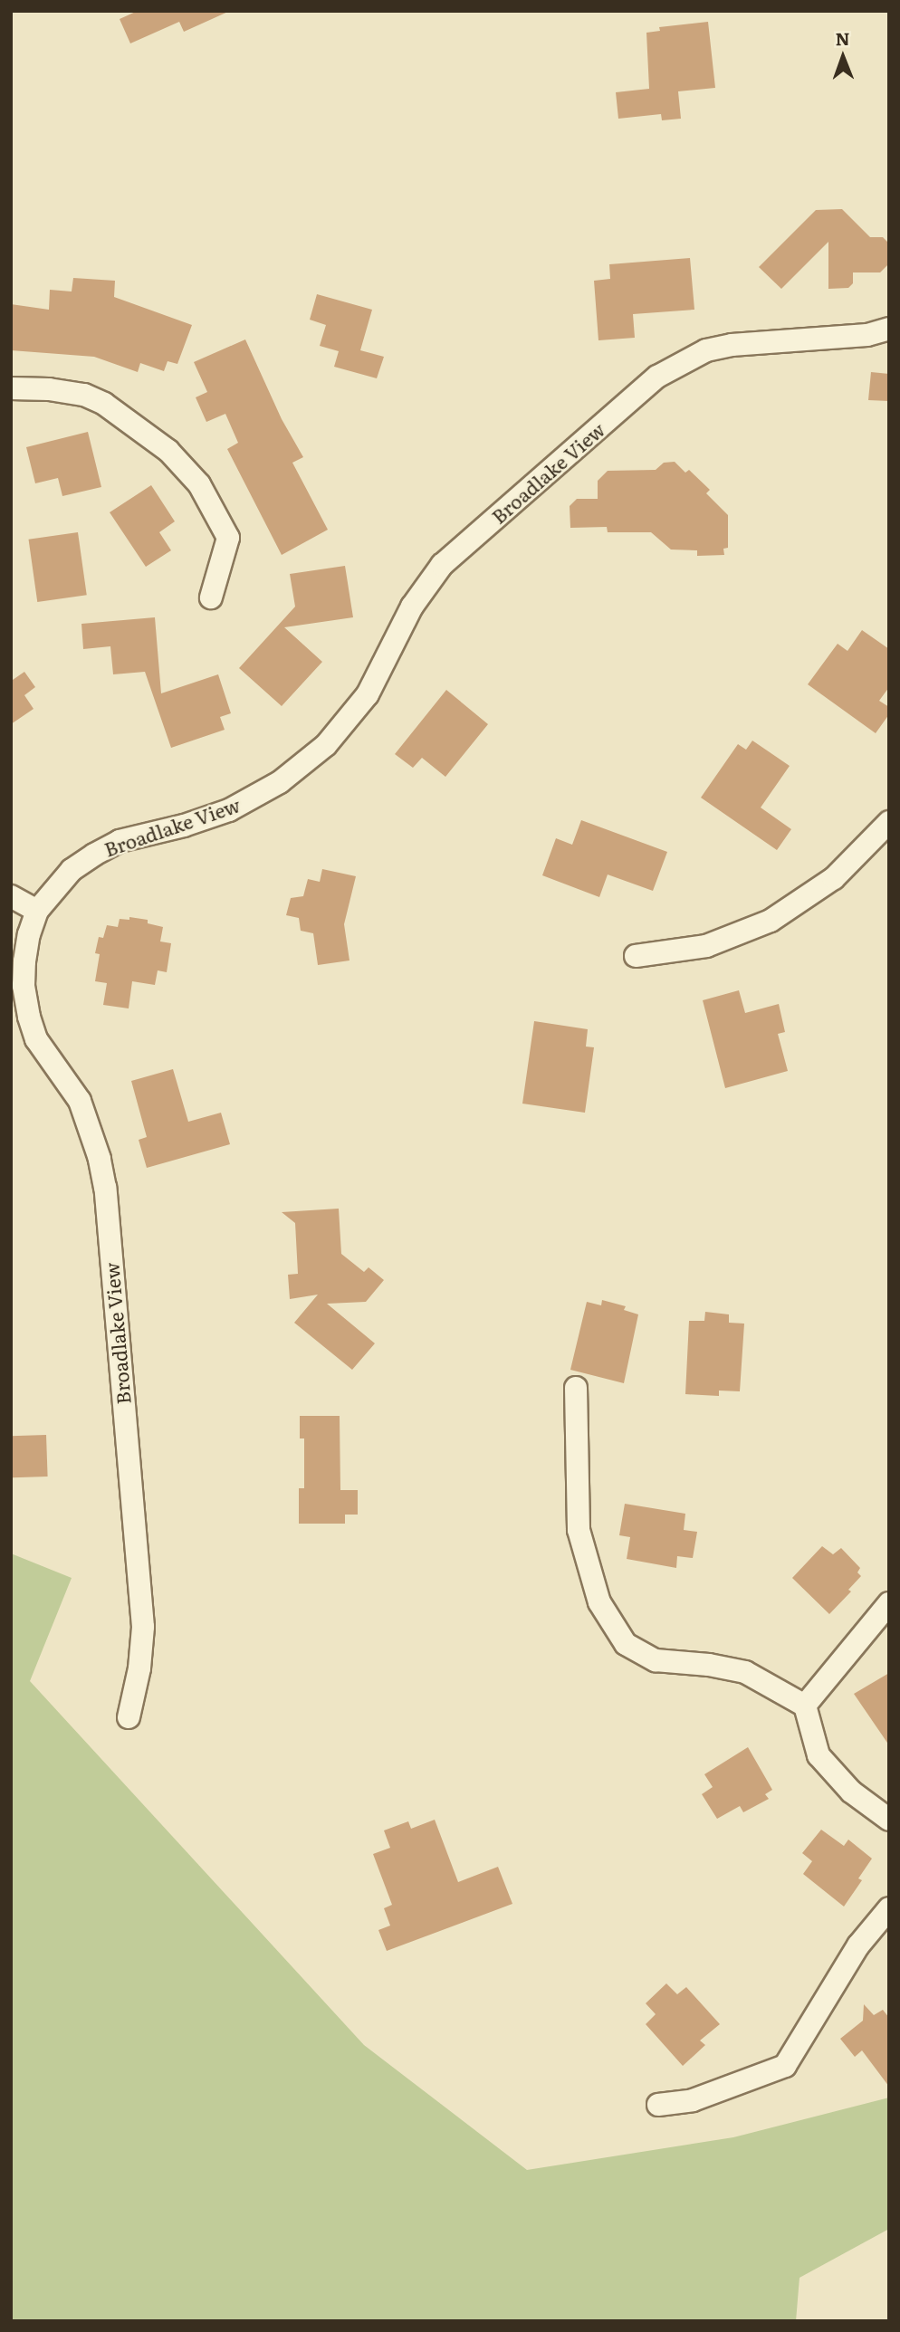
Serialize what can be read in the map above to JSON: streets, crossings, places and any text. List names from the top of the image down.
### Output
{
  "streets": {
    "street": ["Broadlake View"]
  },
  "north": "top"
}
